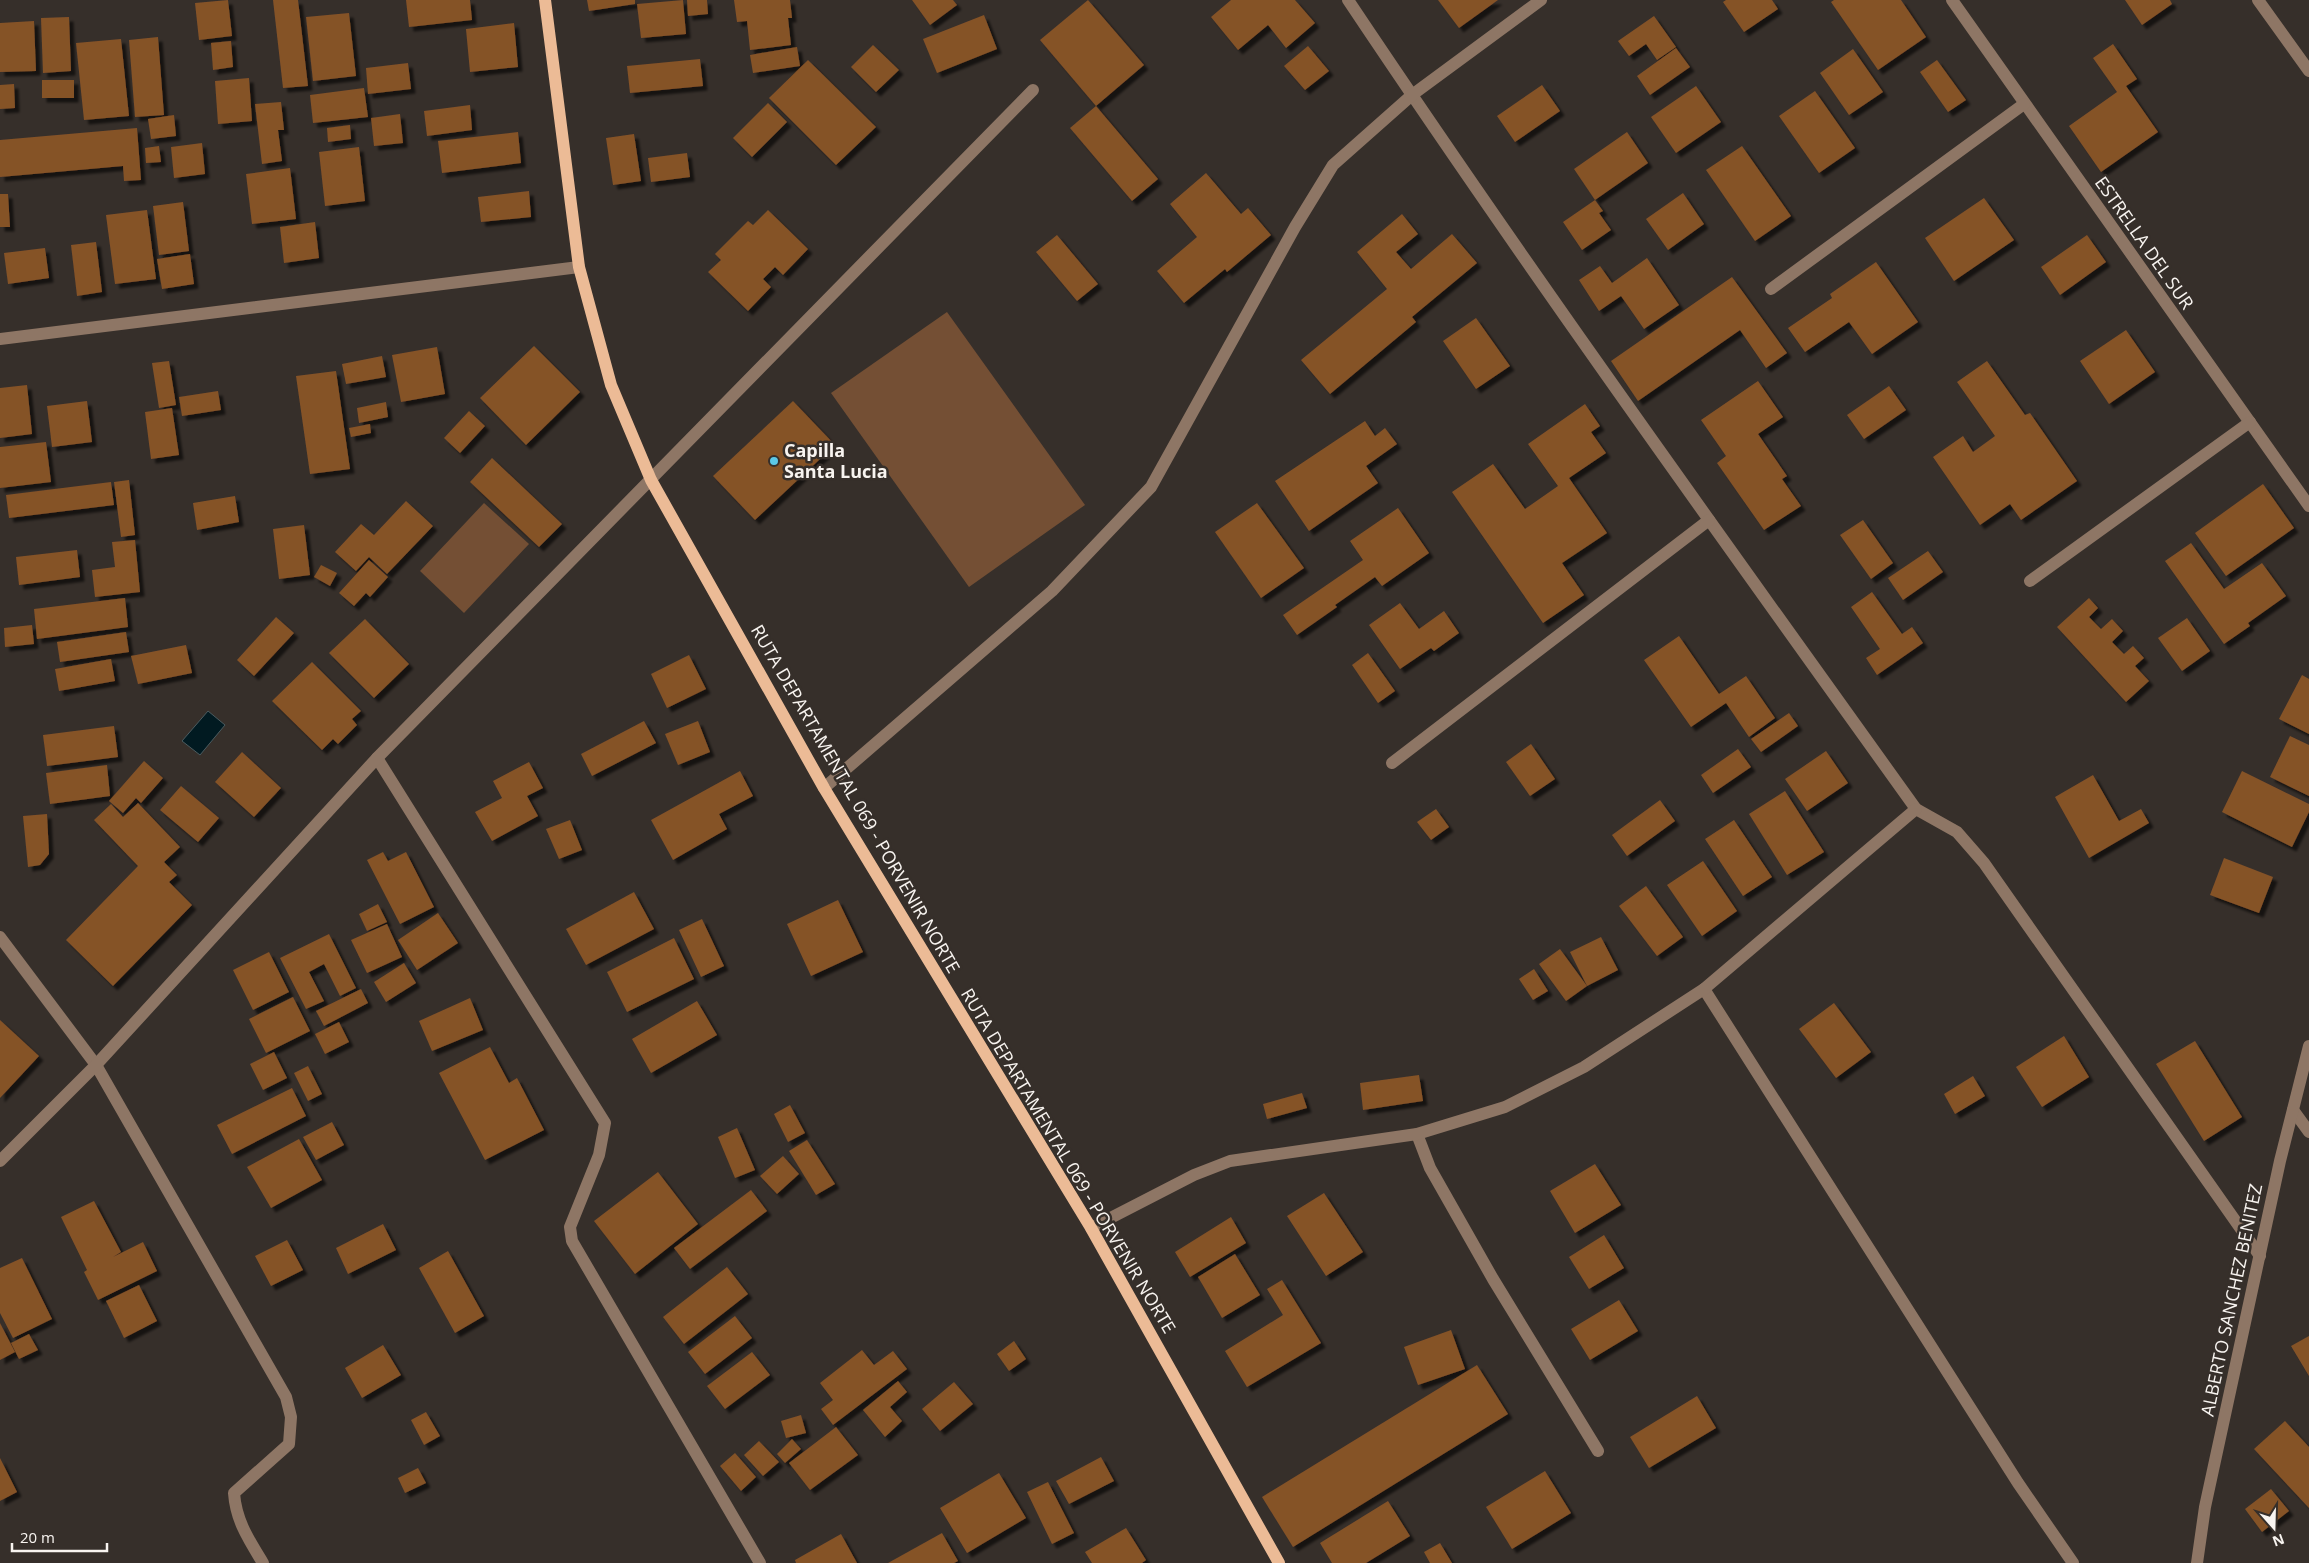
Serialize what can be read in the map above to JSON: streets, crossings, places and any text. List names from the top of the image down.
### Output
{
  "streets": {
    "main road": ["RUTA DEPARTAMENTAL 069 - PORVENIR NORTE"],
    "street": ["ESTRELLA DEL SUR", "ALBERTO SANCHEZ BENITEZ"]
  },
  "places": ["Capilla Santa Lucia"],
  "scale_bar": "20 m",
  "north": "bottom"
}
